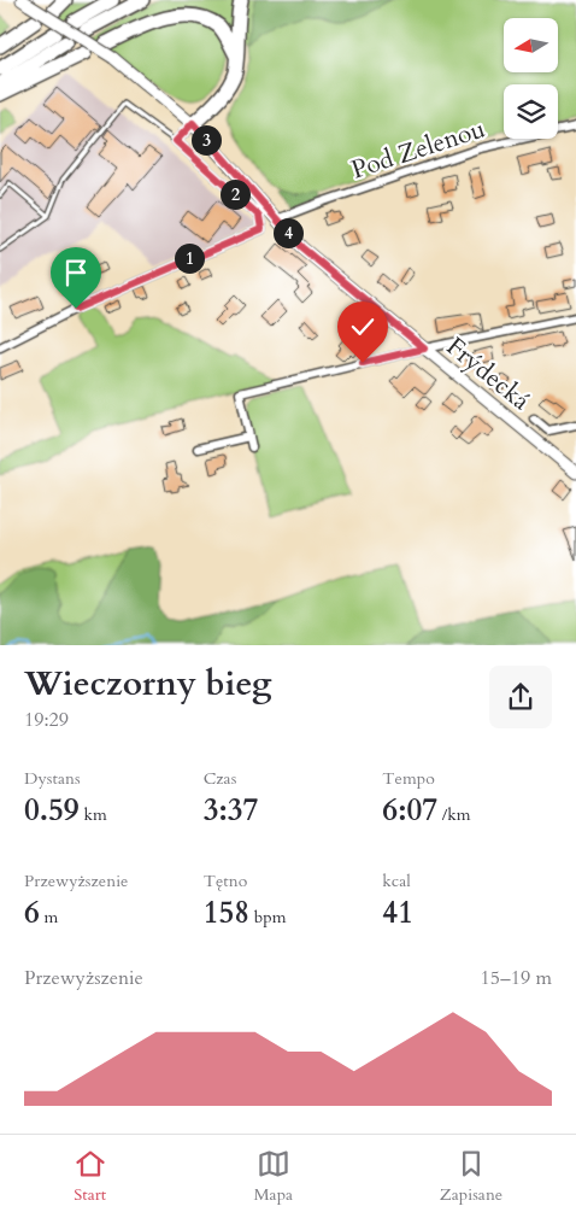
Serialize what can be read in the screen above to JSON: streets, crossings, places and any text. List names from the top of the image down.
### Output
{
  "streets": {
    "main road": ["Frýdecká"],
    "street": ["Pod Zelenou"]
  },
  "crossings": [
    ["Pod Zelenou", "Frýdecká"]
  ],
  "north": "left",
  "page": {
    "pins": [
      "3",
      "2",
      "4",
      "1"
    ],
    "heading": ["Wieczorny bieg", "19:29"],
    "stats": [
      ["Dystans", "0.59 km"],
      ["Czas", "3:37"],
      ["Tempo", "6:07 /km"],
      ["Przewyższenie", "6 m"],
      ["Tętno", "158 bpm"],
      ["kcal", "41"]
    ],
    "chart": ["Przewyższenie", "15–19 m"],
    "tabs": ["Start", "Mapa", "Zapisane"]
  }
}
